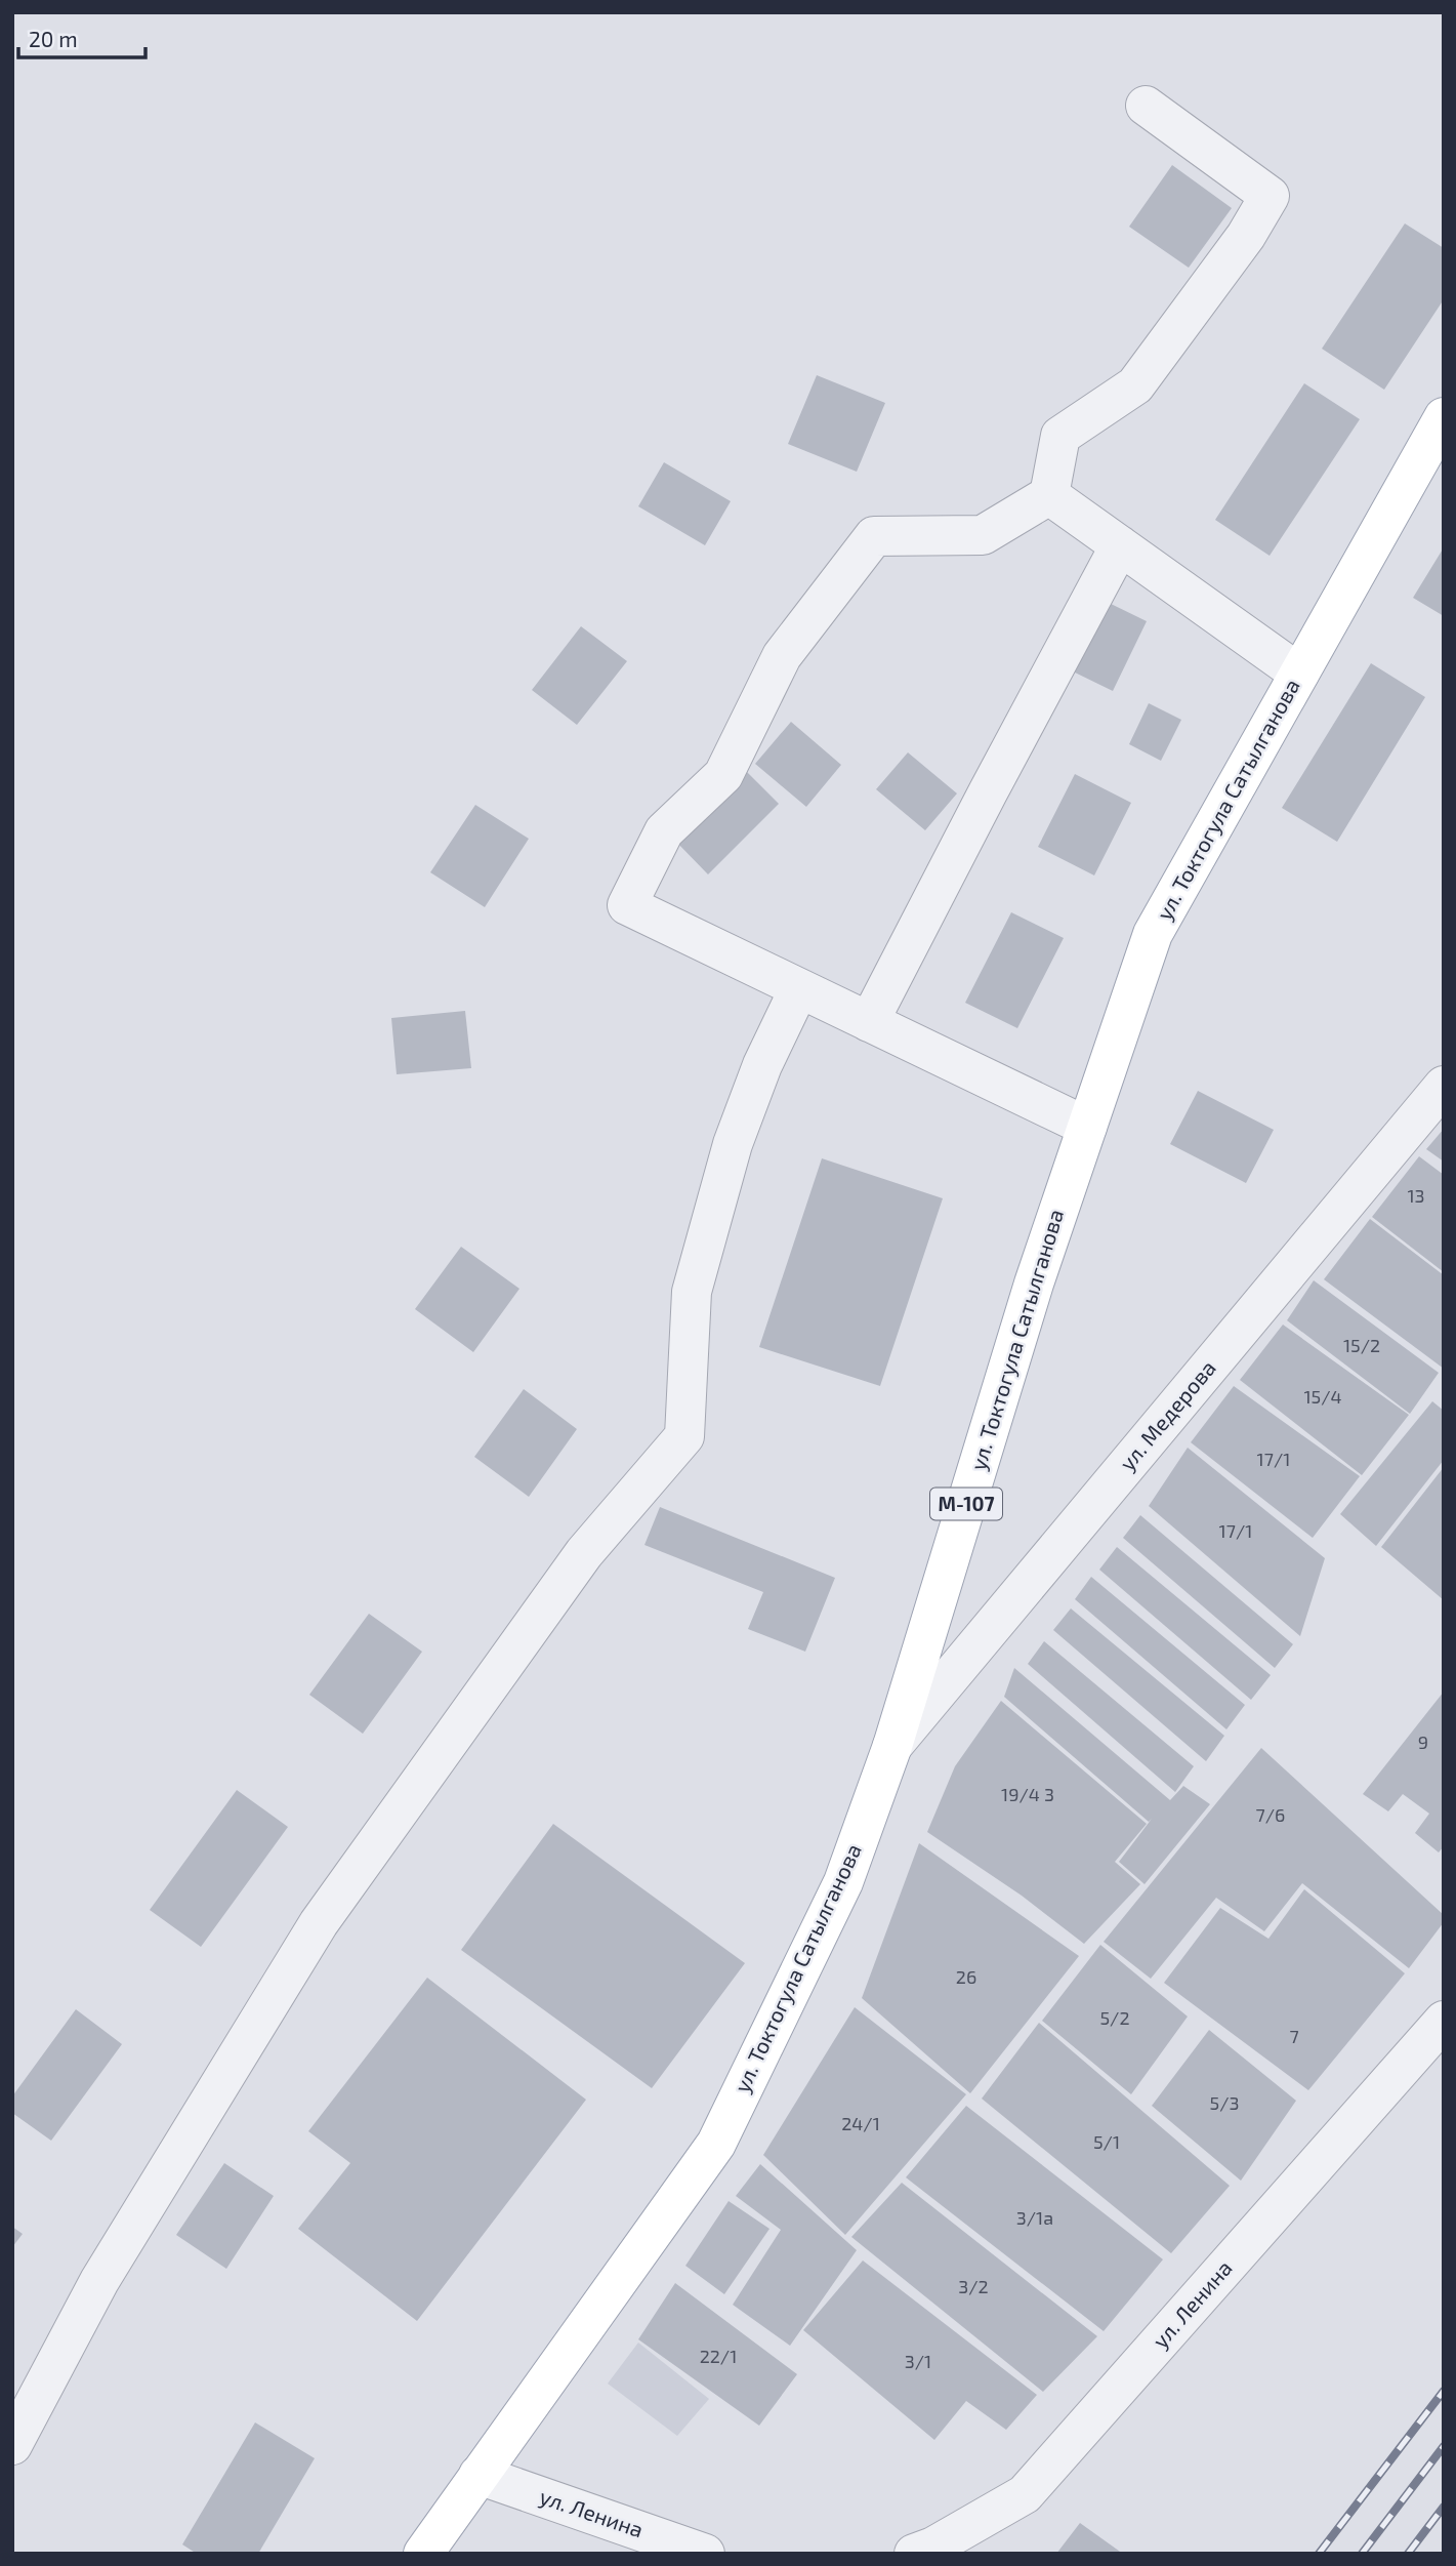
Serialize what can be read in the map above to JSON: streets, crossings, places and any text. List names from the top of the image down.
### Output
{
  "streets": {
    "main road": ["ул. Токтогула Сатылганова", "М-107"],
    "street": ["ул. Медерова", "ул. Ленина"]
  },
  "crossings": [
    ["ул. Токтогула Сатылганова", "ул. Медерова"],
    ["ул. Токтогула Сатылганова", "ул. Ленина"]
  ],
  "house_numbers": [
    "13",
    "15/2",
    "15/4",
    "17/1",
    "17/1",
    "9",
    "19/4 3",
    "7/6",
    "26",
    "5/2",
    "7",
    "5/3",
    "24/1",
    "5/1",
    "3/1а",
    "3/2",
    "22/1",
    "3/1"
  ],
  "scale_bar": "20 m"
}
